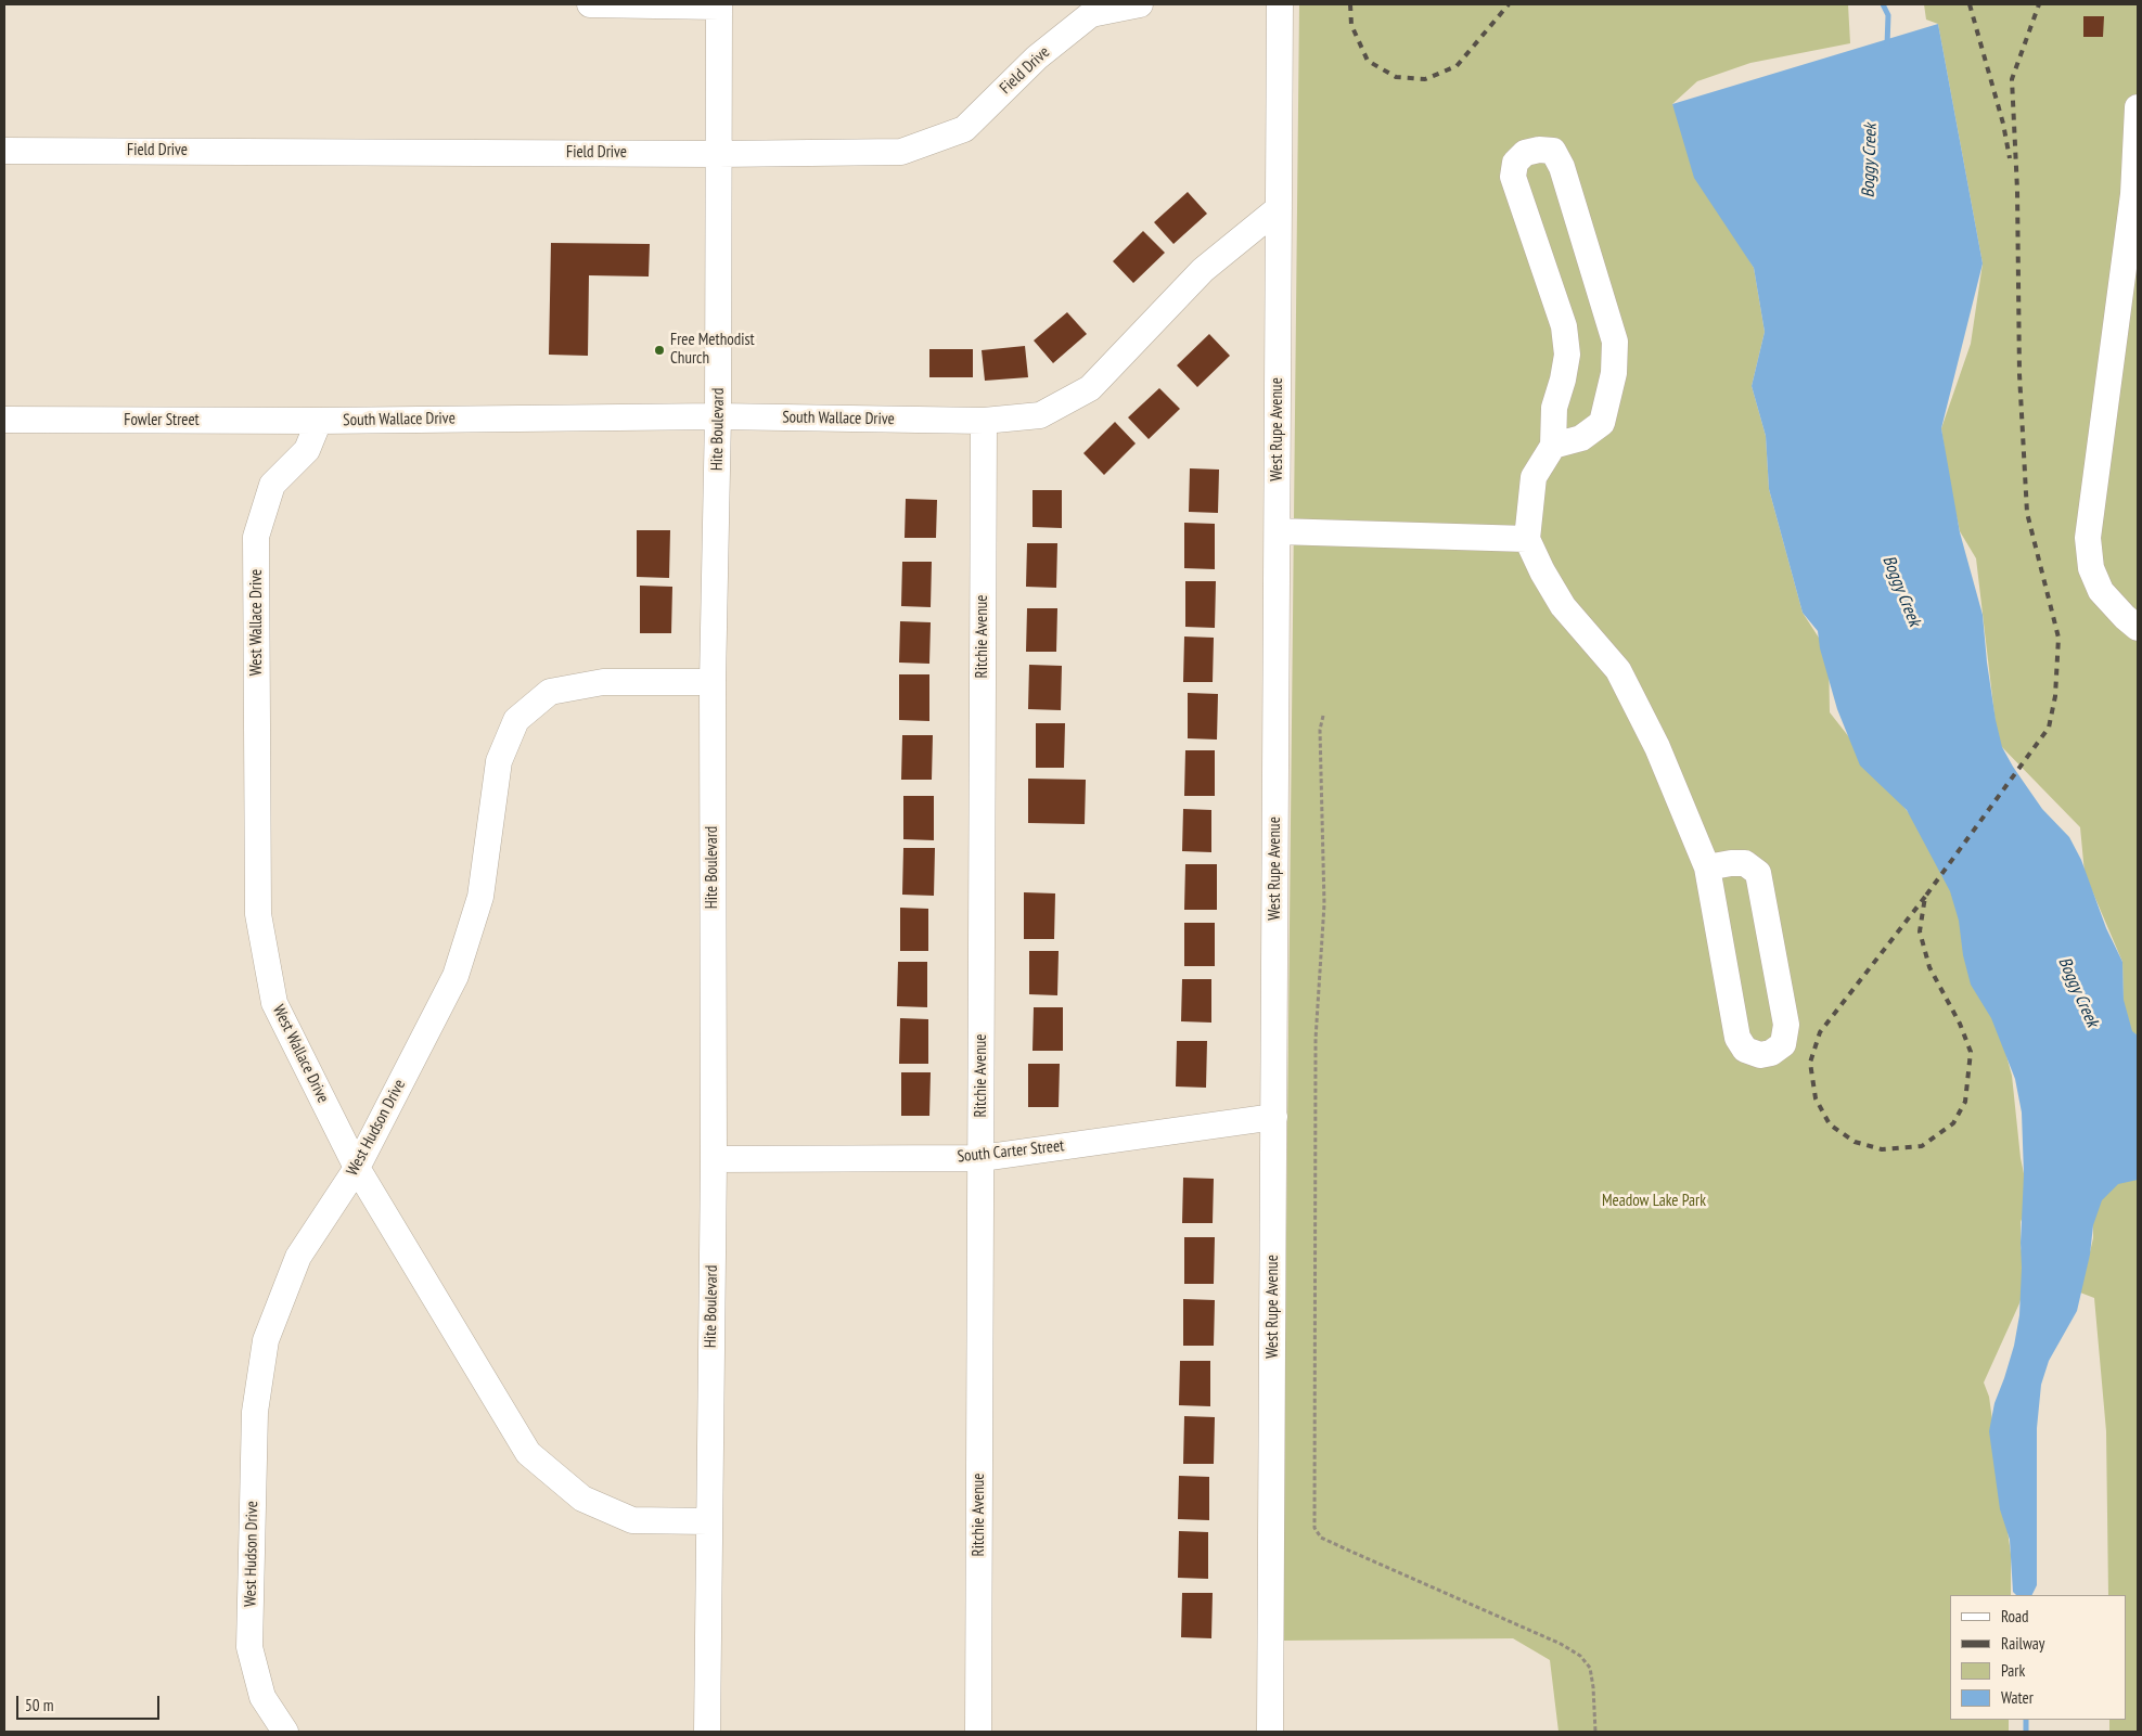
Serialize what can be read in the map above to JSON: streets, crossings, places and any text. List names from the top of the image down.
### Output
{
  "streets": {
    "street": [
      "Field Drive",
      "South Wallace Drive",
      "Fowler Street",
      "Hite Boulevard",
      "West Rupe Avenue",
      "West Wallace Drive",
      "Ritchie Avenue",
      "West Hudson Drive",
      "South Carter Street"
    ]
  },
  "crossings": [
    ["Field Drive", "Hite Boulevard"],
    ["South Wallace Drive", "Fowler Street"],
    ["South Wallace Drive", "Hite Boulevard"],
    ["South Wallace Drive", "West Rupe Avenue"],
    ["South Wallace Drive", "West Wallace Drive"],
    ["South Wallace Drive", "Ritchie Avenue"],
    ["Fowler Street", "West Wallace Drive"],
    ["Hite Boulevard", "West Wallace Drive"],
    ["Hite Boulevard", "West Hudson Drive"],
    ["Hite Boulevard", "South Carter Street"],
    ["West Rupe Avenue", "South Carter Street"],
    ["West Wallace Drive", "West Hudson Drive"],
    ["Ritchie Avenue", "South Carter Street"]
  ],
  "water": ["Boggy Creek"],
  "parks": ["Meadow Lake Park"],
  "places": ["Free Methodist Church"],
  "legend": [
    "Road",
    "Railway",
    "Park",
    "Water"
  ],
  "scale_bar": "50 m"
}
